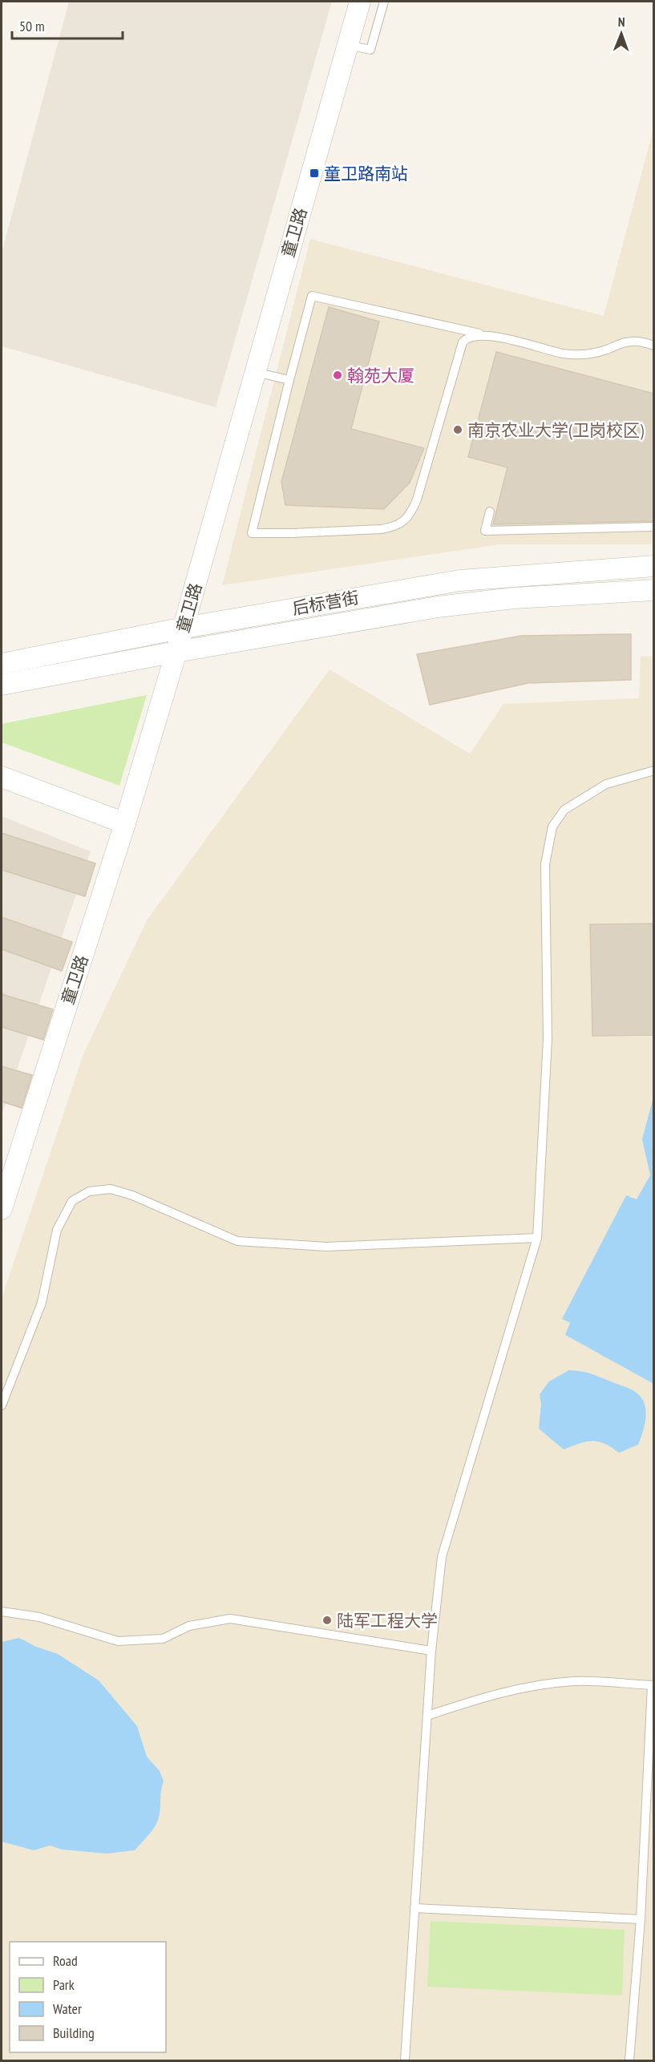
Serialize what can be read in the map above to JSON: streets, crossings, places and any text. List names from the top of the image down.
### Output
{
  "streets": {
    "street": ["童卫路", "后标营街"]
  },
  "crossings": [
    ["童卫路", "后标营街"]
  ],
  "places": {
    "transit": ["童卫路南站"],
    "other": ["翰苑大厦", "南京农业大学(卫岗校区)", "陆军工程大学"]
  },
  "legend": [
    "Road",
    "Park",
    "Water",
    "Building"
  ],
  "scale_bar": "50 m",
  "north": "top"
}
